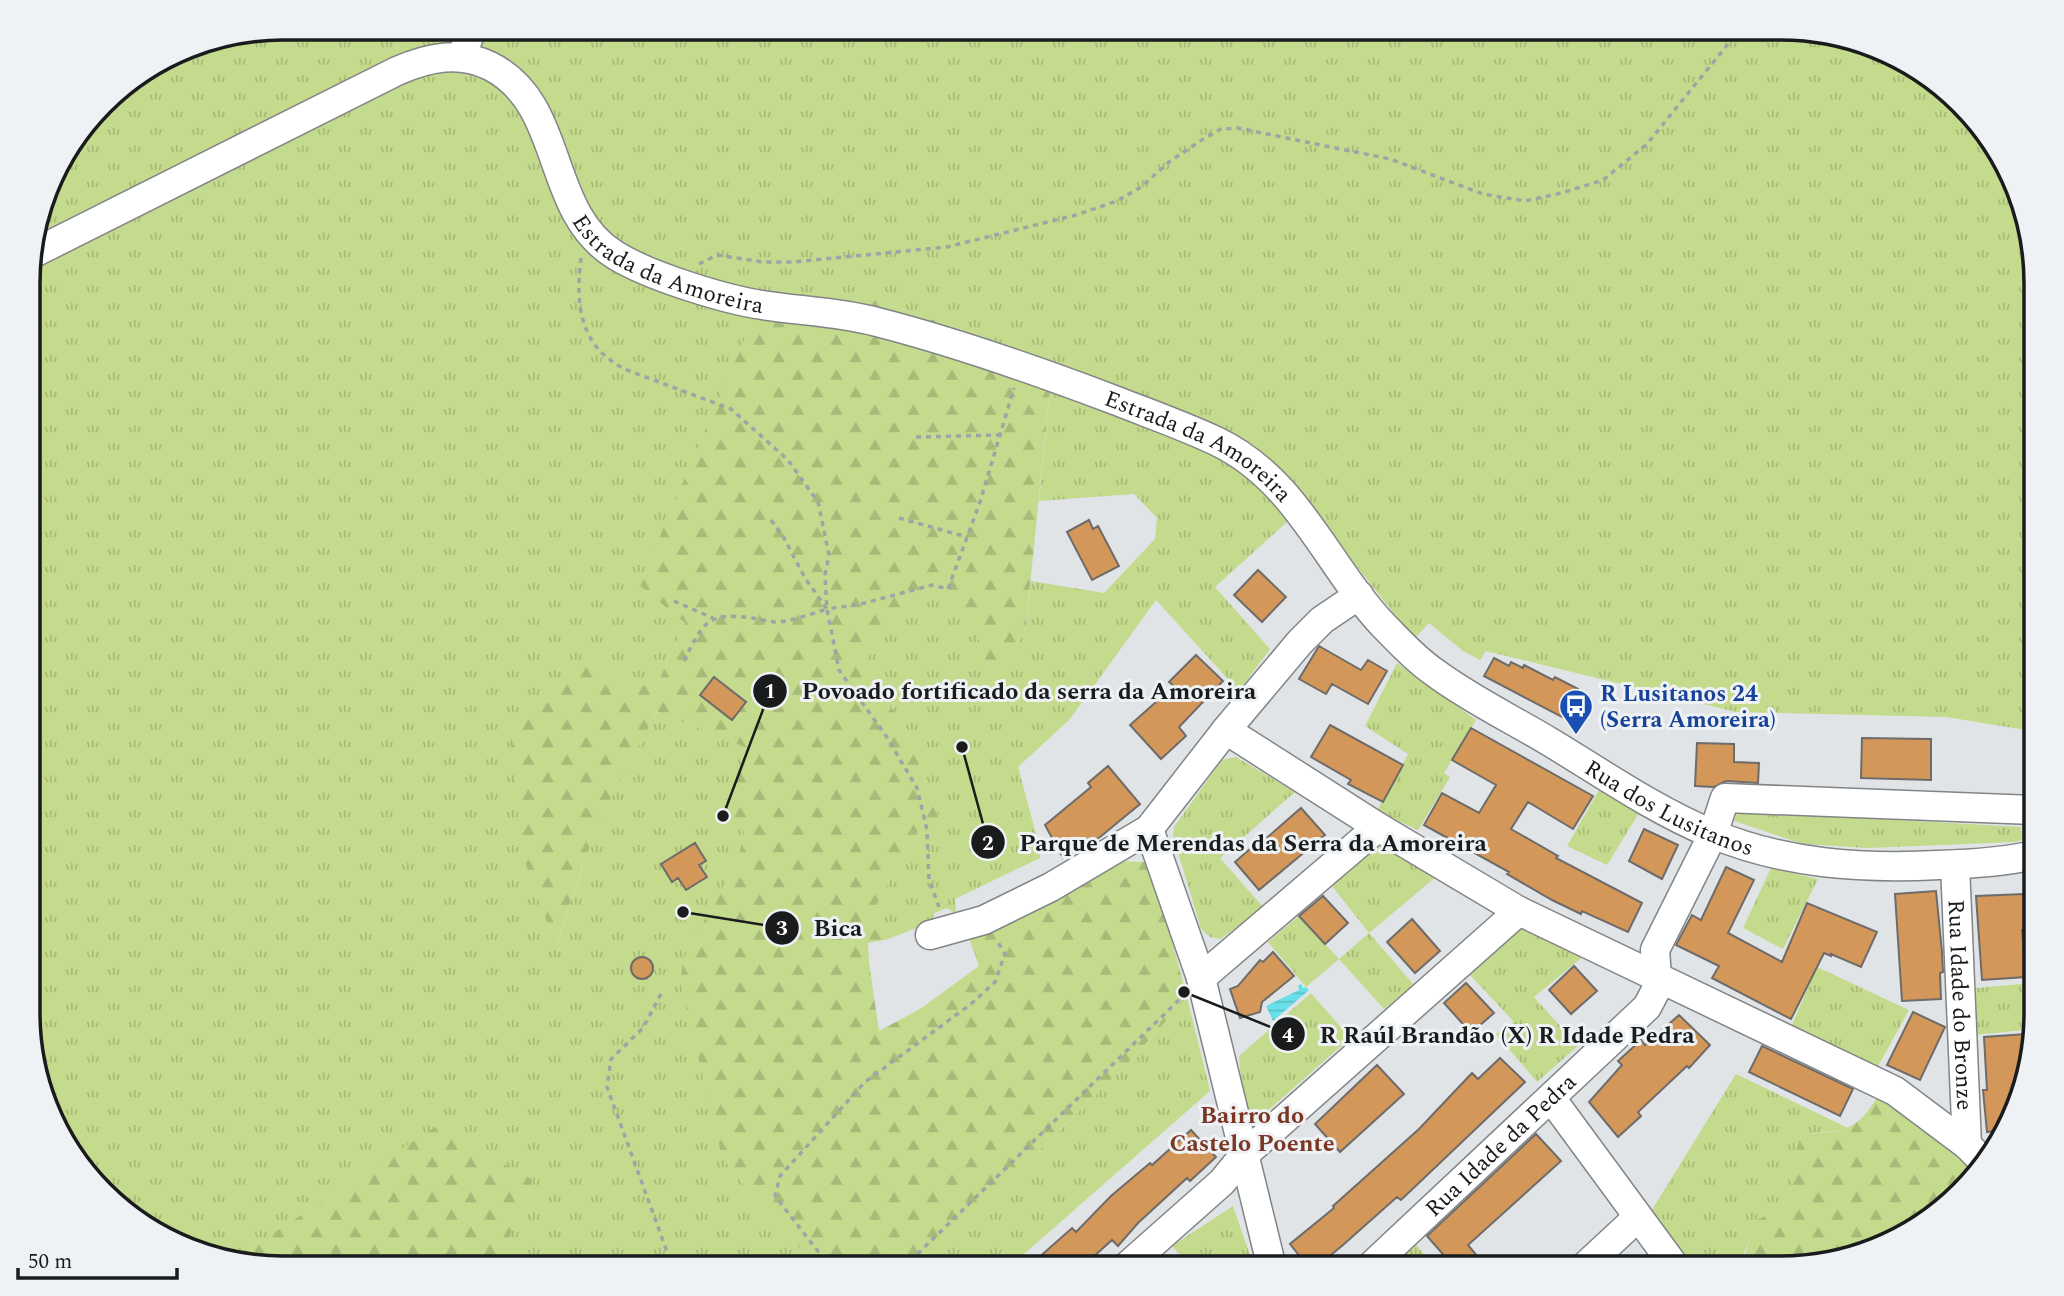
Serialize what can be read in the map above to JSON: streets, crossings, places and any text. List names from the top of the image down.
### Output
{
  "streets": {
    "street": [
      "Estrada da Amoreira",
      "Rua dos Lusitanos",
      "Rua Idade do Bronze",
      "Rua Idade da Pedra"
    ]
  },
  "crossings": [
    ["Estrada da Amoreira", "Rua dos Lusitanos"],
    ["Rua dos Lusitanos", "Rua Idade do Bronze"],
    ["Rua dos Lusitanos", "Rua Idade da Pedra"]
  ],
  "districts": ["Bairro do Castelo Poente"],
  "places": {
    "bus stop": ["R Lusitanos 24 (Serra Amoreira)"],
    "other": [
      "Parque de Merendas da Serra da Amoreira",
      "Povoado fortificado da serra da Amoreira",
      "Bica",
      "R Raúl Brandão (X) R Idade Pedra"
    ]
  },
  "scale_bar": "50 m"
}
